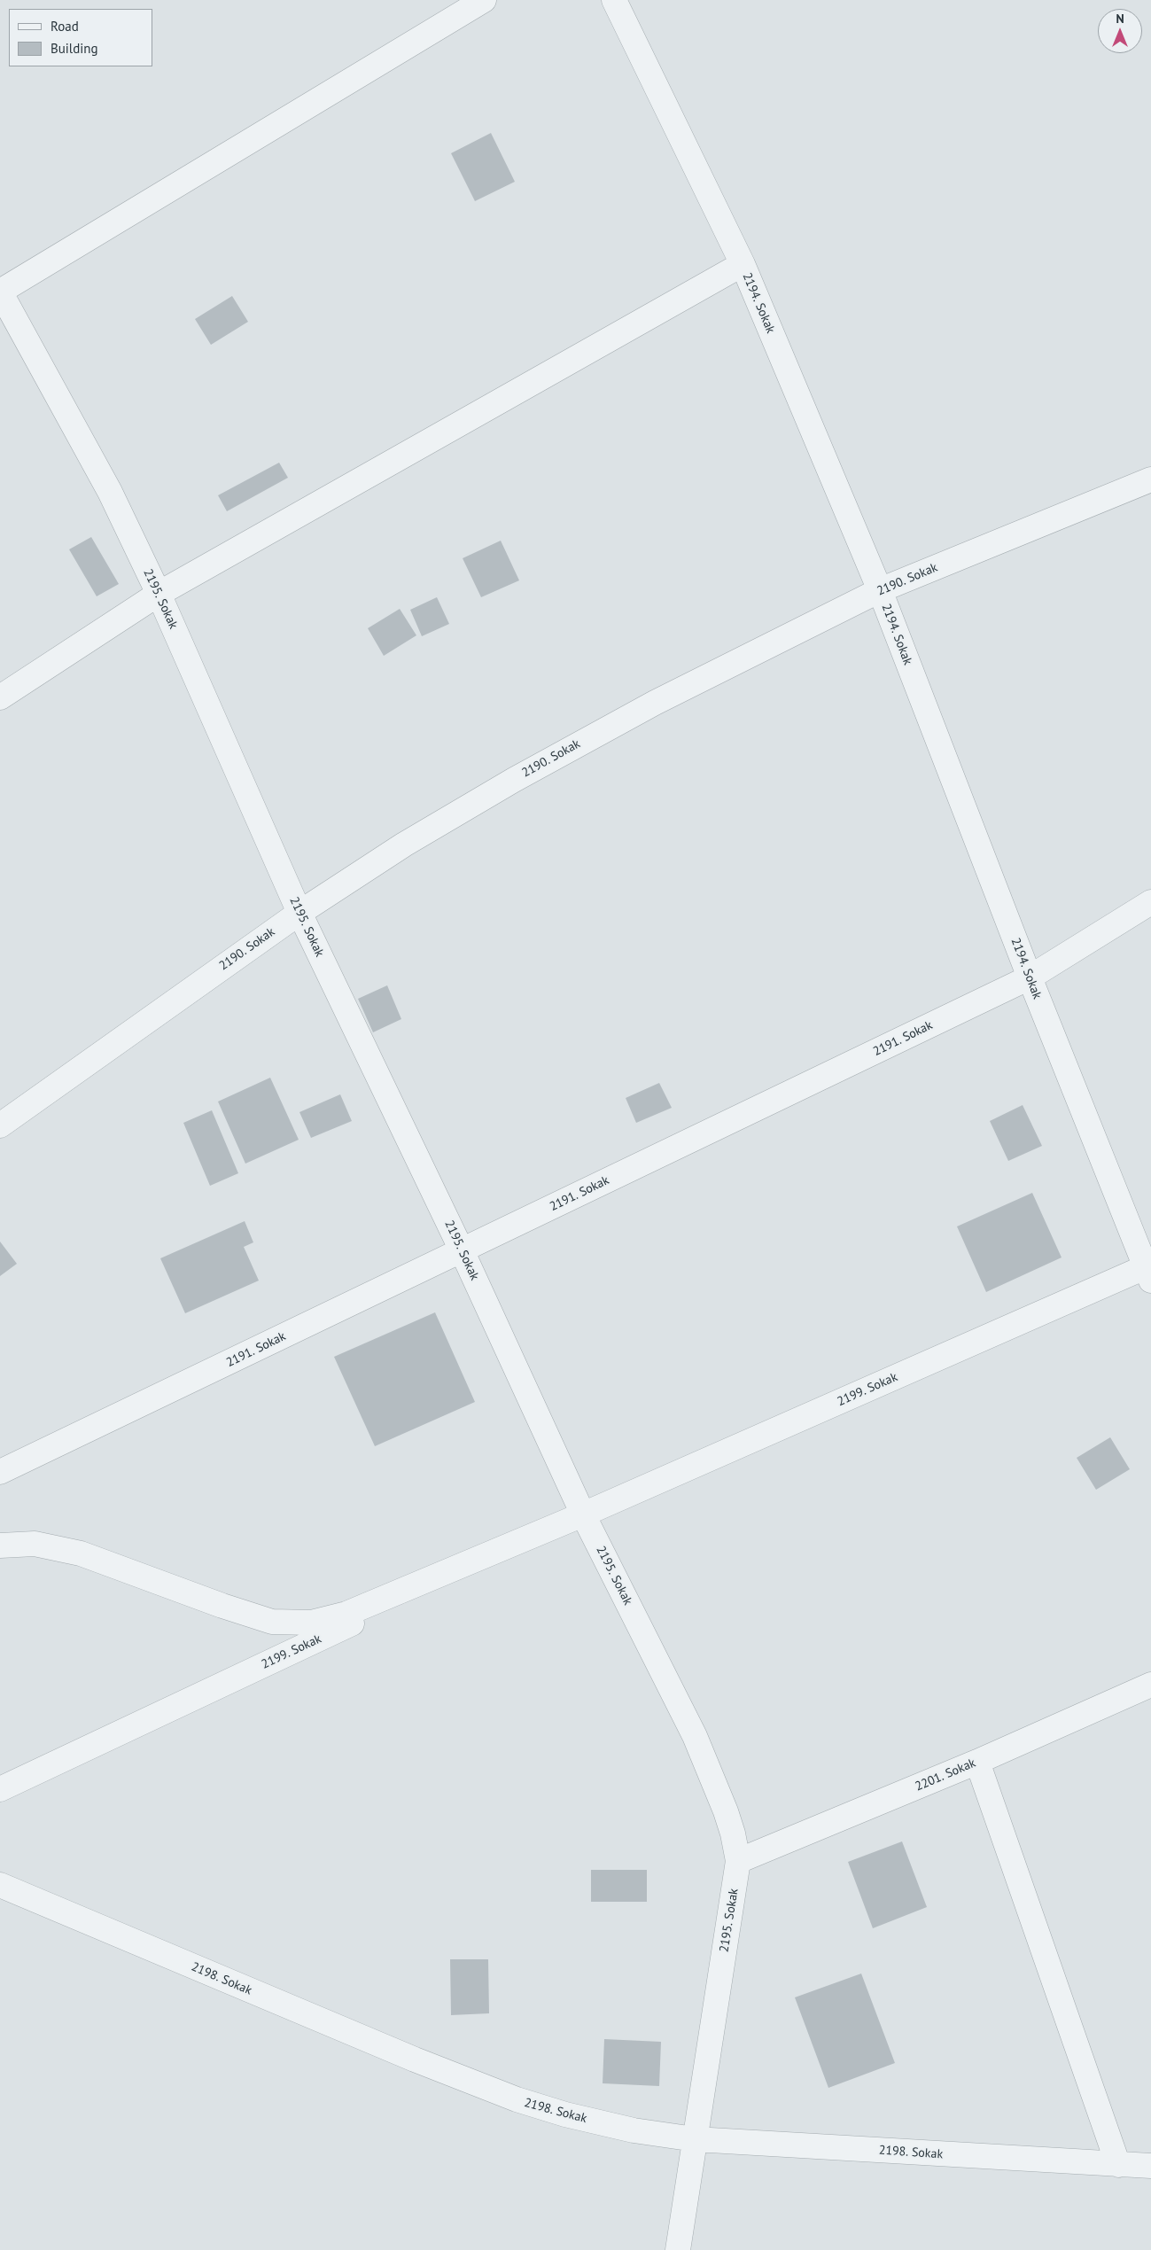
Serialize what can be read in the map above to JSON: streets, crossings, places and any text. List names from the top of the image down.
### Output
{
  "streets": {
    "street": [
      "2194. Sokak",
      "2190. Sokak",
      "2195. Sokak",
      "2191. Sokak",
      "2199. Sokak",
      "2201. Sokak",
      "2198. Sokak"
    ]
  },
  "crossings": [
    ["2194. Sokak", "2190. Sokak"],
    ["2194. Sokak", "2191. Sokak"],
    ["2194. Sokak", "2199. Sokak"],
    ["2190. Sokak", "2195. Sokak"],
    ["2195. Sokak", "2191. Sokak"],
    ["2195. Sokak", "2199. Sokak"],
    ["2195. Sokak", "2201. Sokak"],
    ["2195. Sokak", "2198. Sokak"]
  ],
  "legend": ["Road", "Building"],
  "north": "top"
}
